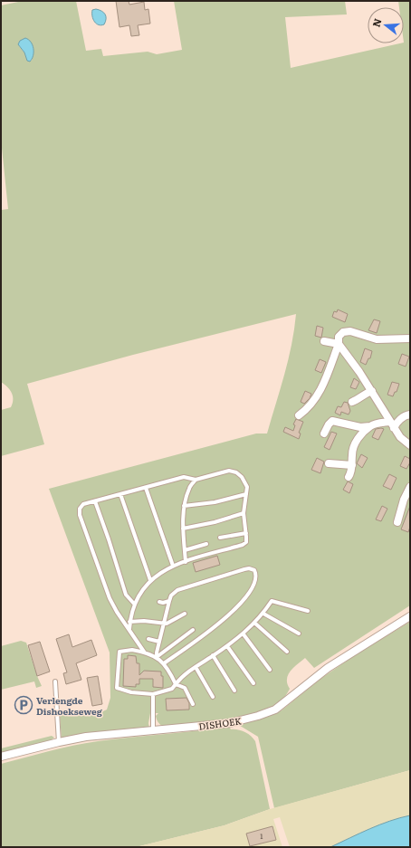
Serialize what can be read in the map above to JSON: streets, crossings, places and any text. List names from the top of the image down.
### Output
{
  "streets": {
    "street": ["DISHOEK"]
  },
  "places": {
    "parking": ["Verlengde Dishoekseweg"]
  },
  "house_numbers": ["1"],
  "north": "left"
}
